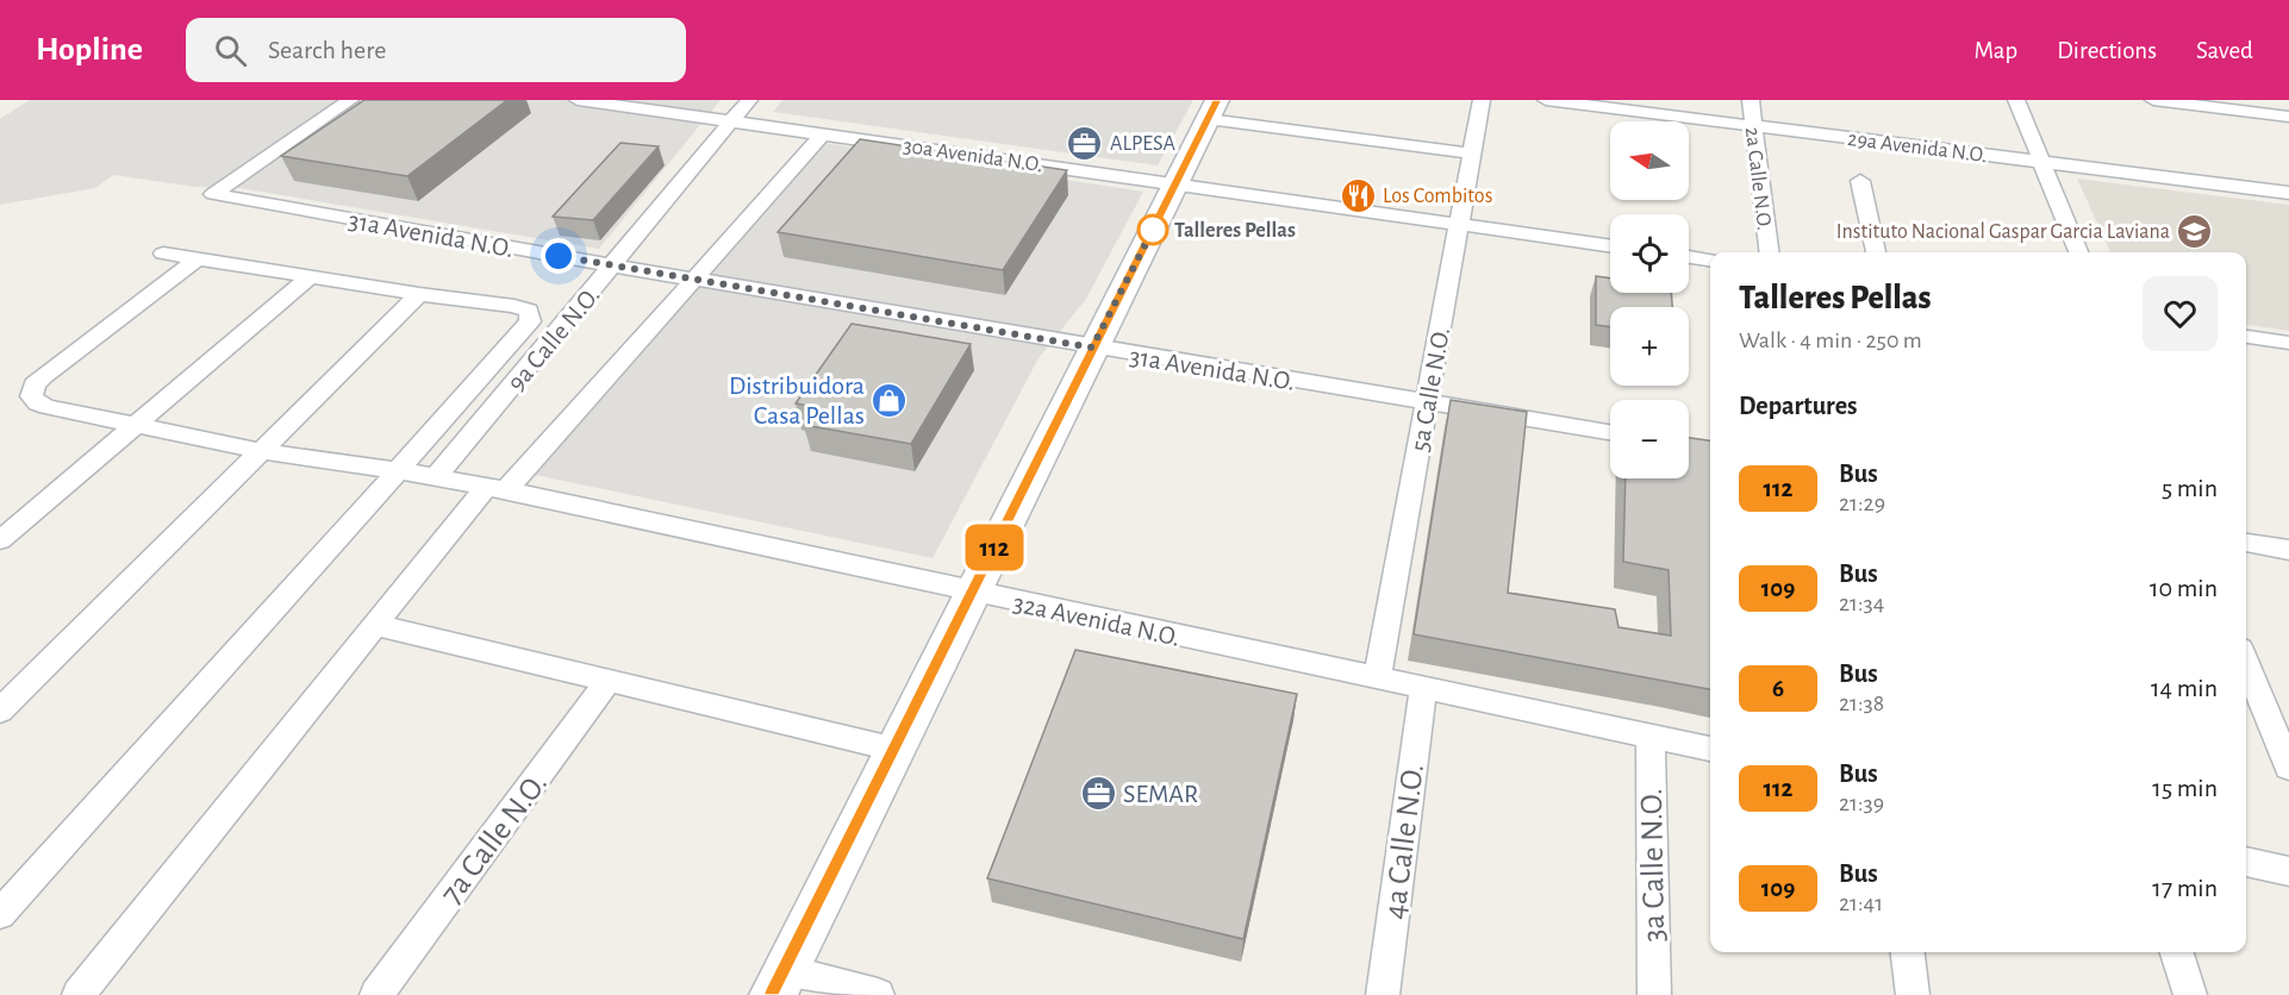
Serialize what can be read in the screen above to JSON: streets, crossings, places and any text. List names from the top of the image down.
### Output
{
  "streets": {
    "street": [
      "29a Avenida N.O.",
      "30a Avenida N.O.",
      "2a Calle N.O.",
      "31a Avenida N.O.",
      "9a Calle N.O.",
      "5a Calle N.O.",
      "32a Avenida N.O.",
      "7a Calle N.O.",
      "4a Calle N.O.",
      "3a Calle N.O."
    ]
  },
  "crossings": [
    ["29a Avenida N.O.", "2a Calle N.O."],
    ["30a Avenida N.O.", "9a Calle N.O."],
    ["30a Avenida N.O.", "5a Calle N.O."],
    ["31a Avenida N.O.", "9a Calle N.O."],
    ["31a Avenida N.O.", "5a Calle N.O."],
    ["9a Calle N.O.", "32a Avenida N.O."],
    ["5a Calle N.O.", "32a Avenida N.O."],
    ["32a Avenida N.O.", "4a Calle N.O."],
    ["32a Avenida N.O.", "3a Calle N.O."]
  ],
  "places": {
    "office": ["ALPESA", "SEMAR"],
    "restaurant": ["Los Combitos"],
    "other": ["Talleres Pellas"],
    "school or university": ["Instituto Nacional Gaspar Garcia Laviana"],
    "shop": ["Distribuidora Casa Pellas"]
  },
  "lines": ["bus line 112"],
  "north": "left",
  "page": {
    "header": "Hopline",
    "search": "Search here",
    "nav": ["Map", "Directions", "Saved"],
    "on_map": "112",
    "map_buttons": ["+", "−"],
    "heading": [
      ["Talleres Pellas", "Walk · 4 min · 250 m"],
      "Departures"
    ],
    "list": [
      {
        "mark": "112",
        "name": "Bus",
        "note": "21:29",
        "value": "5 min"
      },
      {
        "mark": "109",
        "name": "Bus",
        "note": "21:34",
        "value": "10 min"
      },
      {
        "mark": "6",
        "name": "Bus",
        "note": "21:38",
        "value": "14 min"
      },
      {
        "mark": "112",
        "name": "Bus",
        "note": "21:39",
        "value": "15 min"
      },
      {
        "mark": "109",
        "name": "Bus",
        "note": "21:41",
        "value": "17 min"
      }
    ]
  }
}
